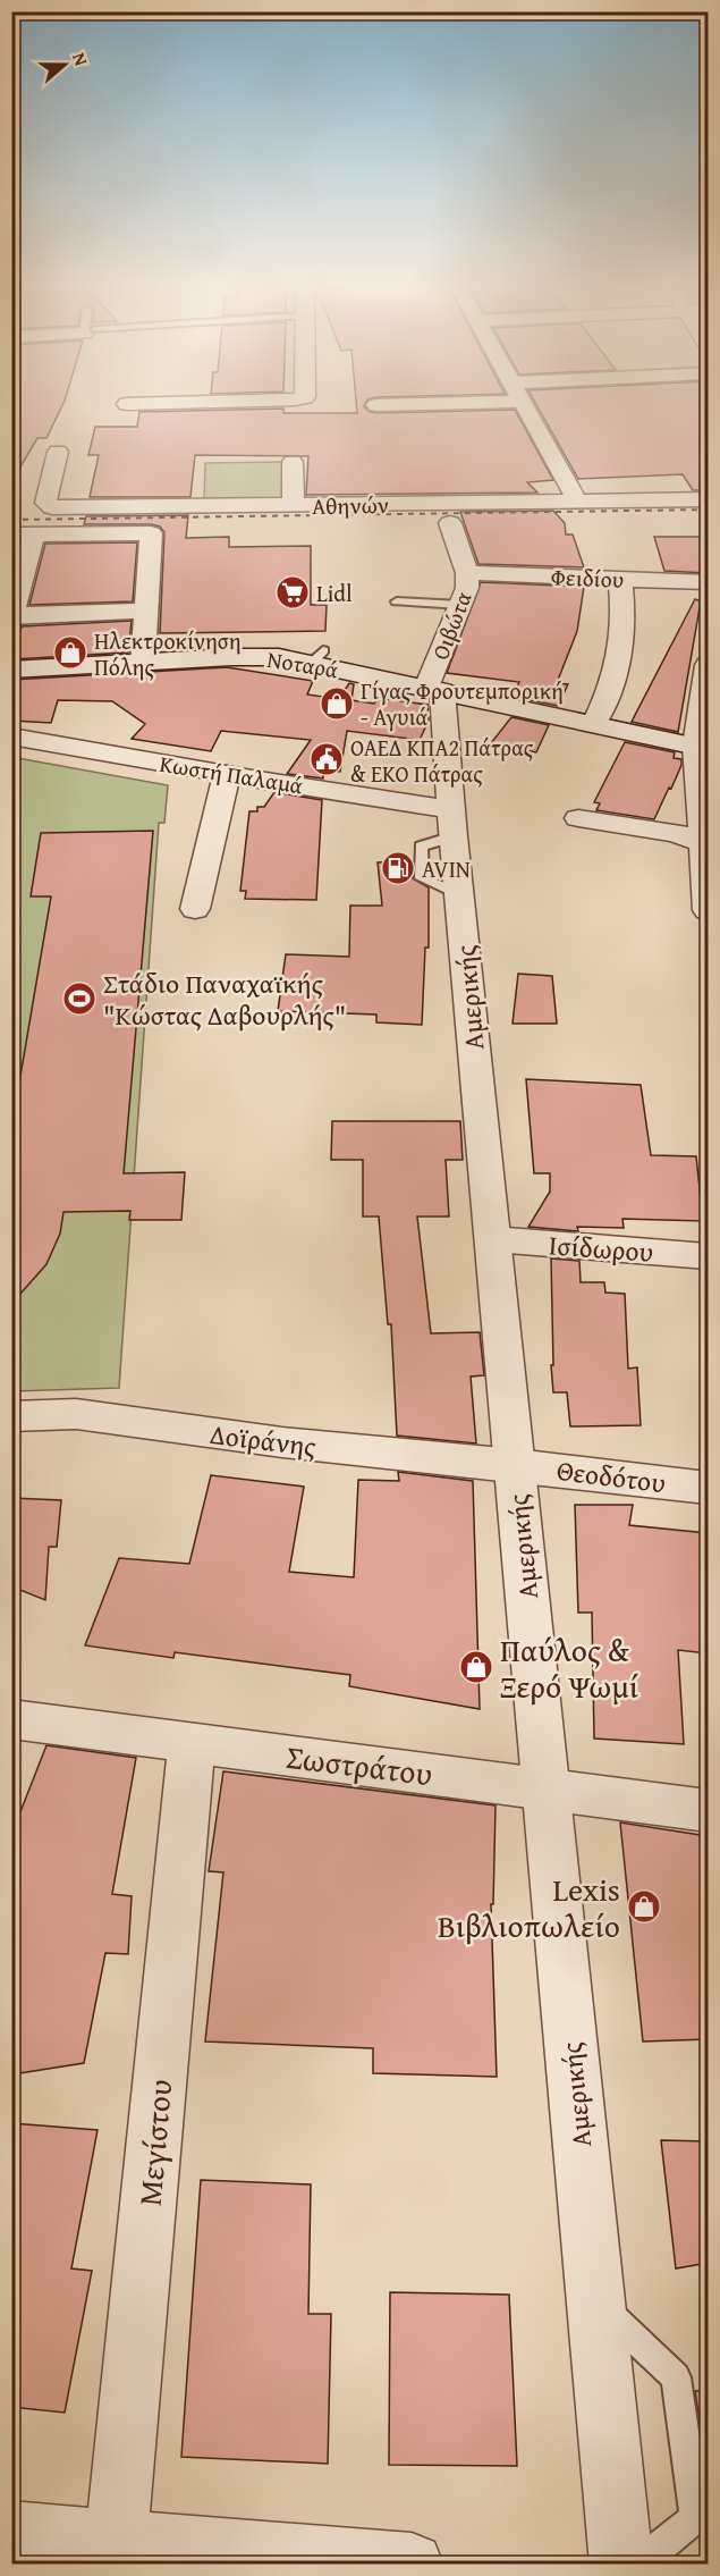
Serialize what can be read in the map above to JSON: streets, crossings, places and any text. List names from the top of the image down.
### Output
{
  "streets": {
    "street": [
      "Αθηνών",
      "Φειδίου",
      "Οιβώτα",
      "Νοταρά",
      "Κωστή Παλαμά",
      "Αμερικής",
      "Ισίδωρου",
      "Δοϊράνης",
      "Θεοδότου",
      "Σωστράτου",
      "Μεγίστου"
    ]
  },
  "crossings": [
    ["Φειδίου", "Οιβώτα"],
    ["Οιβώτα", "Νοταρά"],
    ["Οιβώτα", "Αμερικής"],
    ["Νοταρά", "Αμερικής"],
    ["Κωστή Παλαμά", "Αμερικής"],
    ["Αμερικής", "Ισίδωρου"],
    ["Αμερικής", "Δοϊράνης"],
    ["Αμερικής", "Θεοδότου"],
    ["Αμερικής", "Σωστράτου"],
    ["Δοϊράνης", "Θεοδότου"],
    ["Σωστράτου", "Μεγίστου"]
  ],
  "places": {
    "supermarket": ["Lidl"],
    "shop": [
      "Ηλεκτροκίνηση Πόλης",
      "Γίγας Φρουτεμπορική - Αγυιά",
      "Παύλος & Ξερό Ψωμί",
      "Lexis Βιβλιοπωλείο"
    ],
    "public building": ["ΟΑΕΔ ΚΠΑ2 Πάτρας & ΕΚΟ Πάτρας"],
    "fuel station": ["AVIN"],
    "sports": ["Στάδιο Παναχαϊκής \"Κώστας Δαβουρλής\""]
  },
  "north": "right"
}
